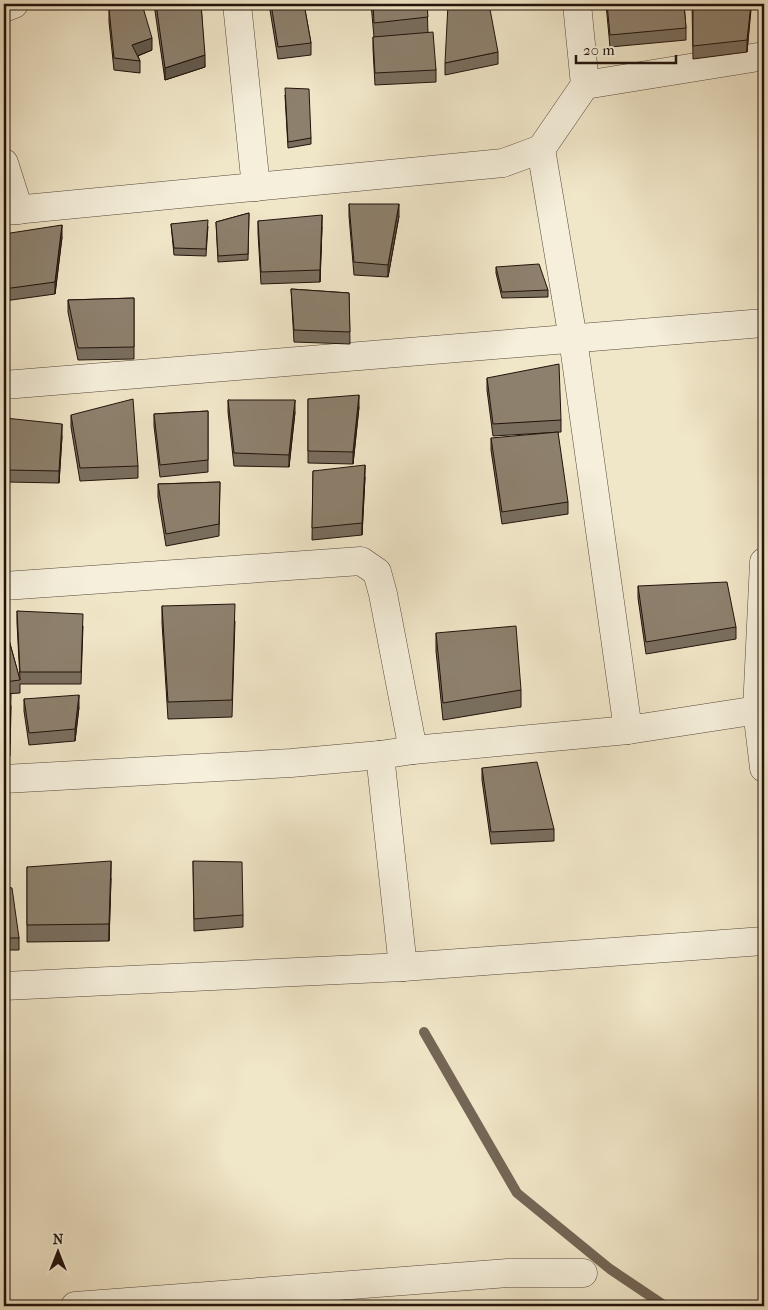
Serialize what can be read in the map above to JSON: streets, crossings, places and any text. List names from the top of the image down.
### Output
{
  "scale_bar": "20 m",
  "north": "top"
}
